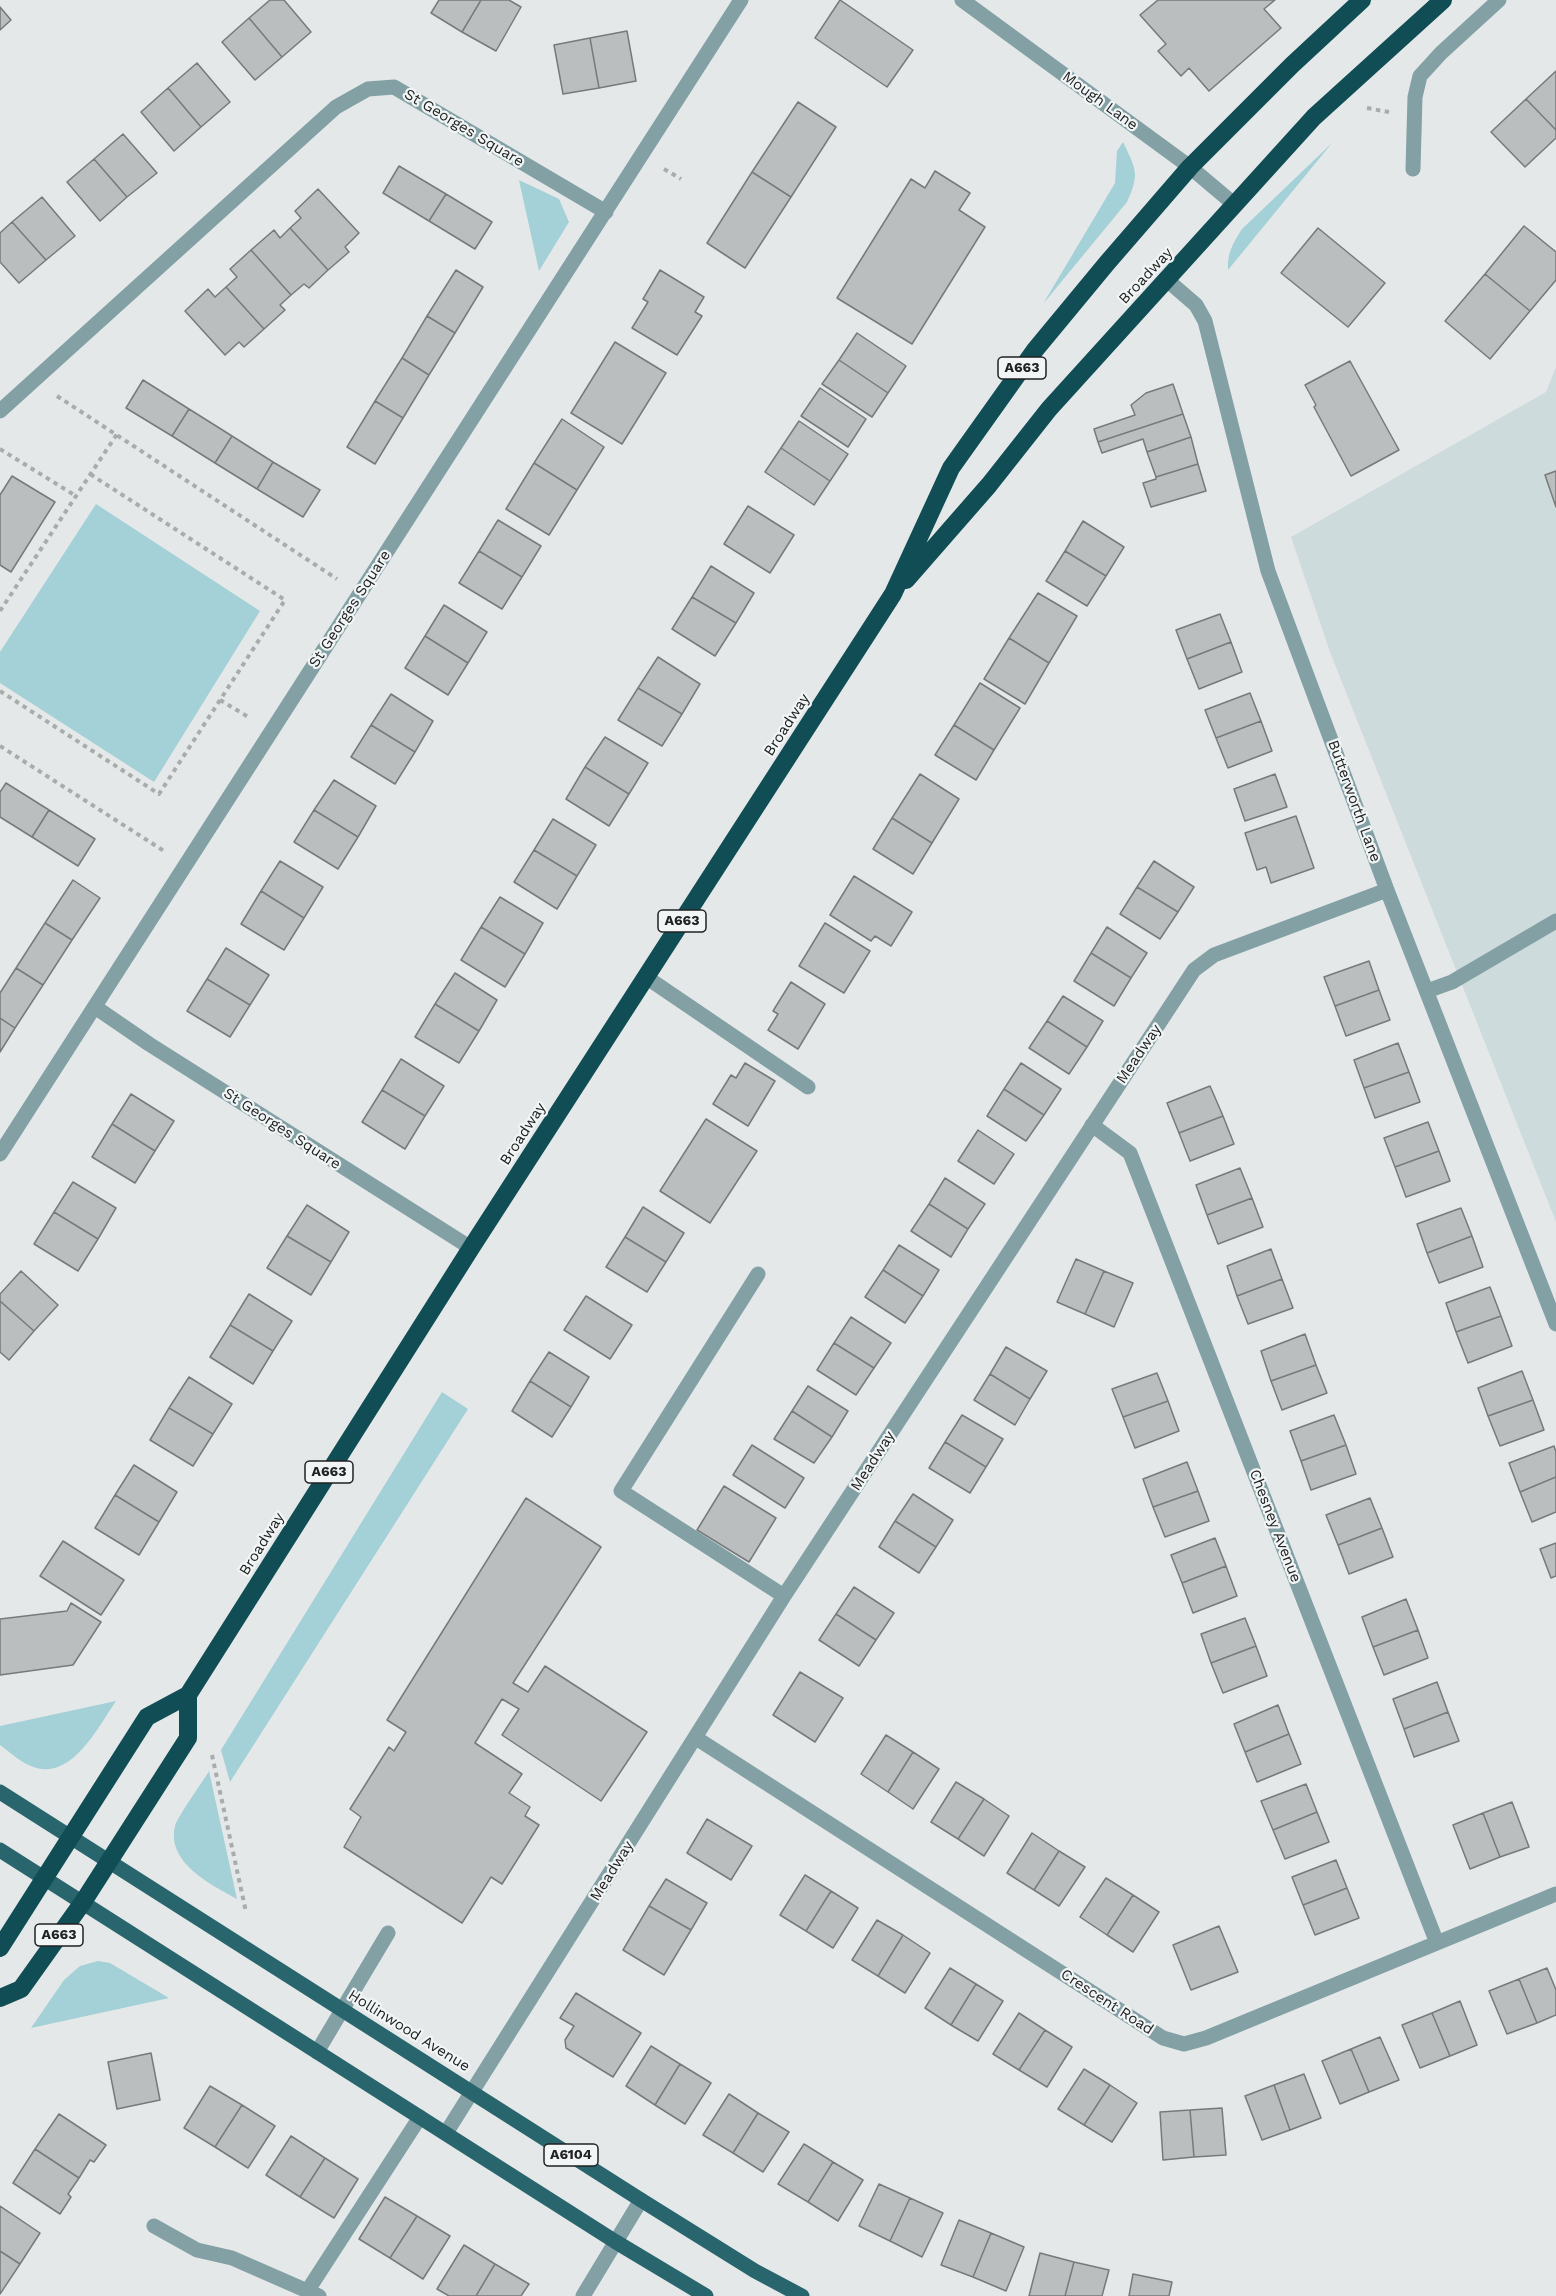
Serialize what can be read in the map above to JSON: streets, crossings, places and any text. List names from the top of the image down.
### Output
{
  "streets": {
    "highway": ["Broadway", "A663"],
    "main road": ["Hollinwood Avenue", "A6104"],
    "street": [
      "Mough Lane",
      "St Georges Square",
      "Butterworth Lane",
      "Meadway",
      "Chesney Avenue",
      "Crescent Road"
    ]
  },
  "crossings": [
    ["Mough Lane", "Broadway"],
    ["St Georges Square", "Broadway"],
    ["Broadway", "A663"],
    ["Broadway", "Butterworth Lane"],
    ["Broadway", "Hollinwood Avenue"],
    ["A663", "Hollinwood Avenue"],
    ["Butterworth Lane", "Meadway"],
    ["Meadway", "Chesney Avenue"],
    ["Meadway", "Crescent Road"],
    ["Meadway", "Hollinwood Avenue"],
    ["Chesney Avenue", "Crescent Road"]
  ]
}
